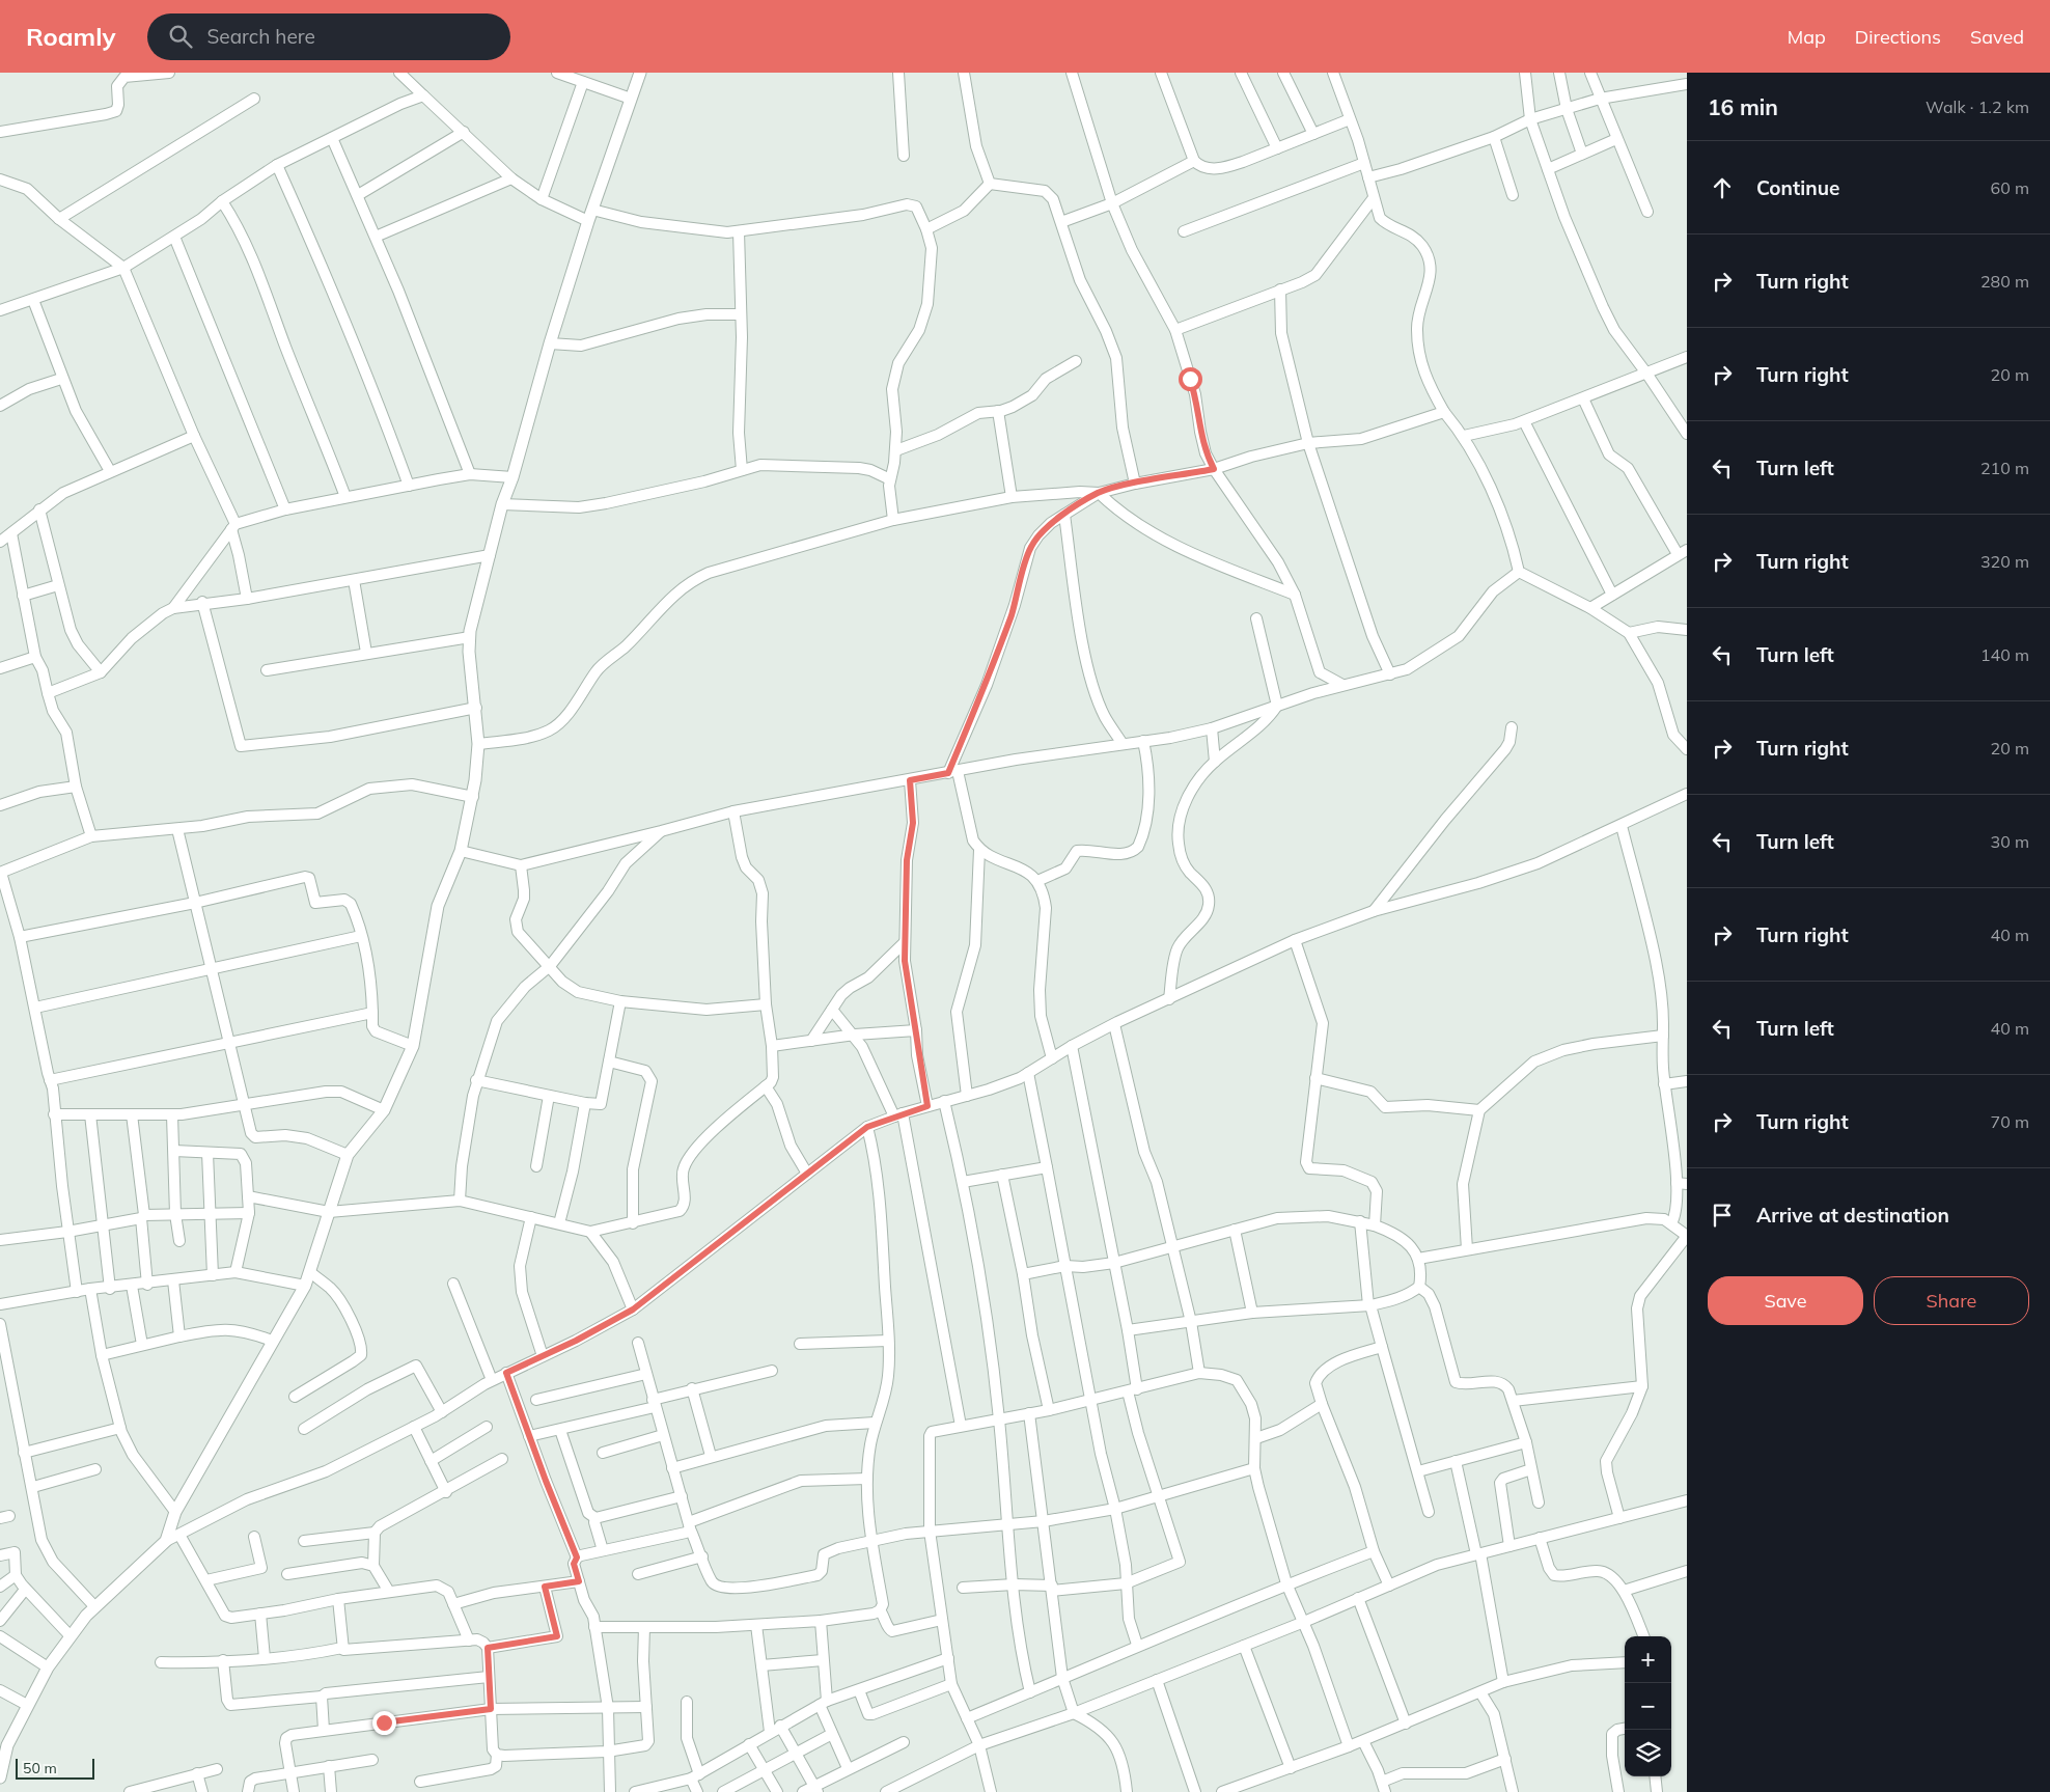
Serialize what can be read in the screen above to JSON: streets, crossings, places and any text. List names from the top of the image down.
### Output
{
  "scale_bar": "50 m",
  "page": {
    "header": "Roamly",
    "search": "Search here",
    "nav": ["Map", "Directions", "Saved"],
    "heading": ["16 min", "Walk · 1.2 km"],
    "list": [
      ["Continue", "60 m"],
      ["Turn right", "280 m"],
      ["Turn right", "20 m"],
      ["Turn left", "210 m"],
      ["Turn right", "320 m"],
      ["Turn left", "140 m"],
      ["Turn right", "20 m"],
      ["Turn left", "30 m"],
      ["Turn right", "40 m"],
      ["Turn left", "40 m"],
      ["Turn right", "70 m"],
      "Arrive at destination"
    ],
    "buttons": ["Save", "Share"],
    "map_buttons": ["+", "−"],
    "scale": "50 m"
  }
}
